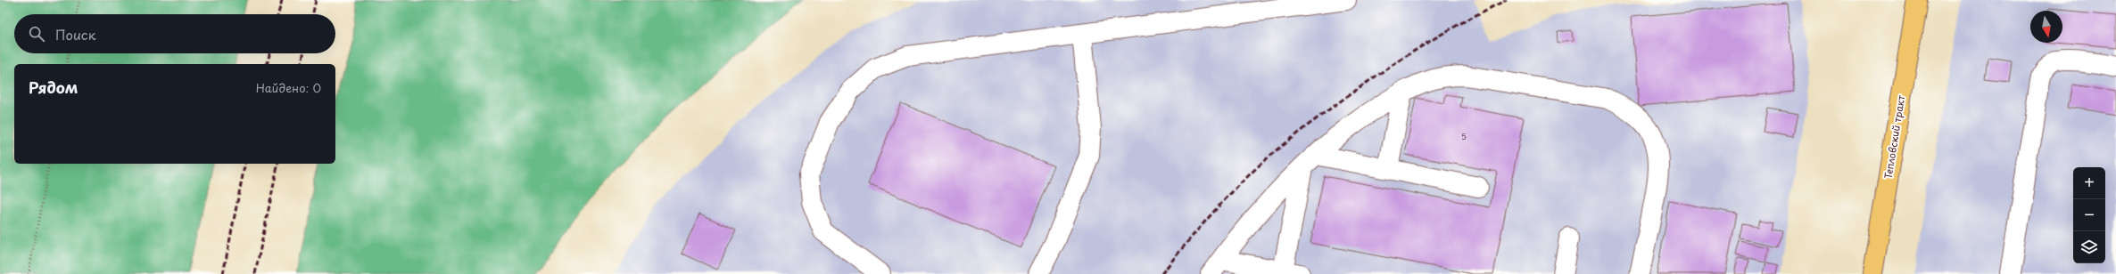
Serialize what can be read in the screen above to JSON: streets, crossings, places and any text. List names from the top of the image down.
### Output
{
  "streets": {
    "main road": ["Тепловский тракт"]
  },
  "house_numbers": ["5"],
  "north": "bottom",
  "page": {
    "search": "Поиск",
    "heading": ["Рядом", "Найдено: 0"],
    "map_buttons": ["+", "−"]
  }
}
